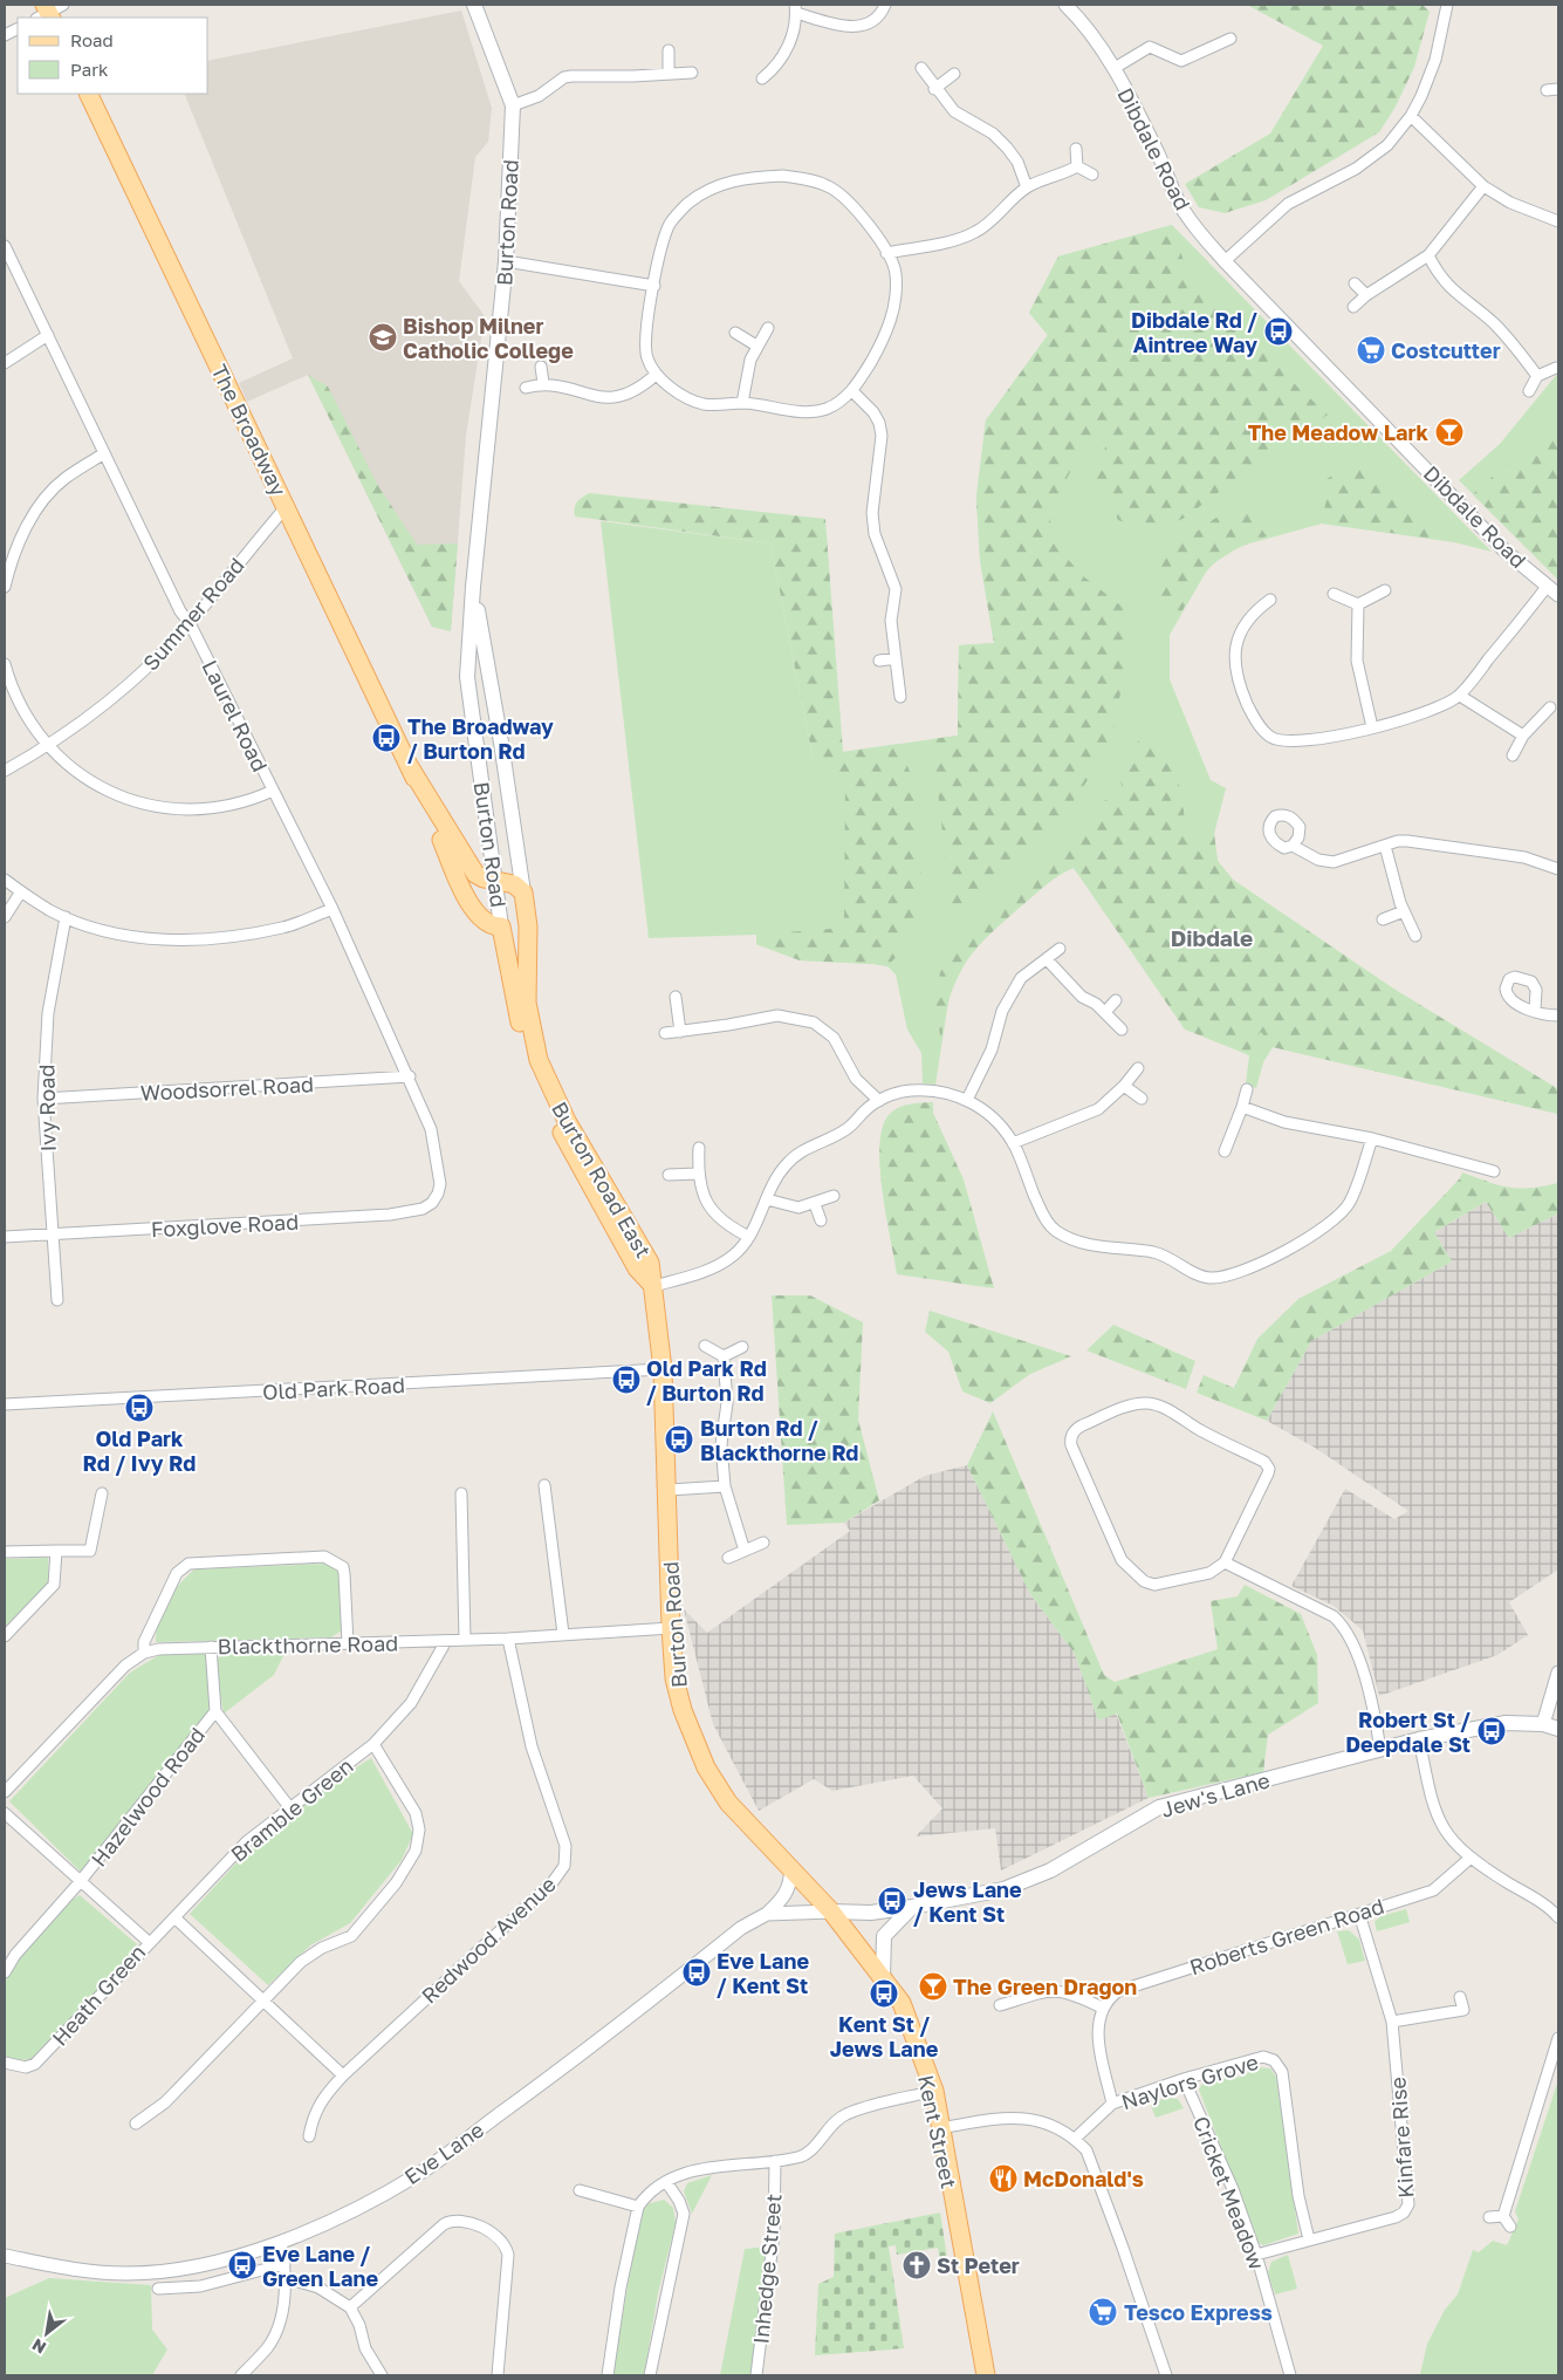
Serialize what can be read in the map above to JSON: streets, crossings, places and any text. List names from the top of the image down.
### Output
{
  "streets": {
    "main road": [
      "Burton Road",
      "The Broadway",
      "Burton Road East",
      "Jew's Lane",
      "Kent Street"
    ],
    "street": [
      "Dibdale Road",
      "Summer Road",
      "Laurel Road",
      "Woodsorrel Road",
      "Ivy Road",
      "Foxglove Road",
      "Old Park Road",
      "Blackthorne Road",
      "Hazelwood Road",
      "Bramble Green",
      "Roberts Green Road",
      "Redwood Avenue",
      "Heath Green",
      "Naylors Grove",
      "Kinfare Rise",
      "Eve Lane",
      "Cricket Meadow",
      "Inhedge Street"
    ]
  },
  "crossings": [
    ["Burton Road", "The Broadway"],
    ["Burton Road", "Burton Road East"],
    ["Burton Road", "Old Park Road"],
    ["Burton Road", "Blackthorne Road"],
    ["Burton Road", "Jew's Lane"],
    ["Burton Road", "Kent Street"],
    ["Burton Road", "Eve Lane"],
    ["The Broadway", "Summer Road"],
    ["The Broadway", "Burton Road East"],
    ["Summer Road", "Laurel Road"],
    ["Laurel Road", "Woodsorrel Road"],
    ["Laurel Road", "Foxglove Road"],
    ["Woodsorrel Road", "Ivy Road"],
    ["Ivy Road", "Foxglove Road"],
    ["Blackthorne Road", "Bramble Green"],
    ["Blackthorne Road", "Redwood Avenue"],
    ["Jew's Lane", "Kent Street"],
    ["Jew's Lane", "Eve Lane"],
    ["Hazelwood Road", "Heath Green"],
    ["Bramble Green", "Heath Green"],
    ["Roberts Green Road", "Kinfare Rise"],
    ["Naylors Grove", "Kinfare Rise"],
    ["Naylors Grove", "Cricket Meadow"],
    ["Kent Street", "Eve Lane"],
    ["Kinfare Rise", "Cricket Meadow"]
  ],
  "districts": ["Dibdale"],
  "places": {
    "bus stop": [
      "Dibdale Rd / Aintree Way",
      "The Broadway / Burton Rd",
      "Old Park Rd / Burton Rd",
      "Old Park Rd / Ivy Rd",
      "Burton Rd / Blackthorne Rd",
      "Robert St / Deepdale St",
      "Jews Lane / Kent St",
      "Eve Lane / Kent St",
      "Kent St / Jews Lane",
      "Eve Lane / Green Lane"
    ],
    "school or university": ["Bishop Milner Catholic College"],
    "supermarket": ["Costcutter", "Tesco Express"],
    "bar": ["The Meadow Lark", "The Green Dragon"],
    "restaurant": ["McDonald's"],
    "church": ["St Peter"]
  },
  "legend": ["Road", "Park"],
  "north": "bottom left"
}
